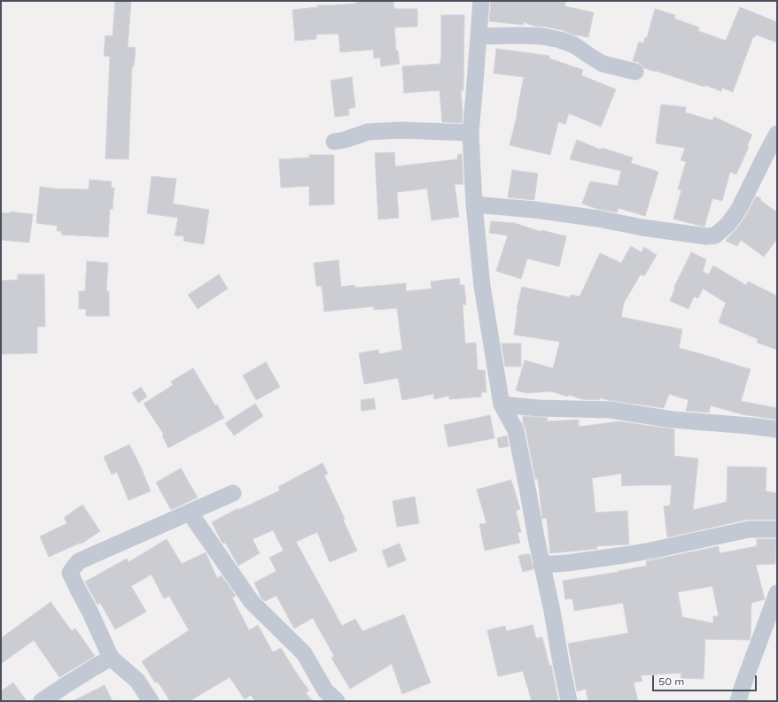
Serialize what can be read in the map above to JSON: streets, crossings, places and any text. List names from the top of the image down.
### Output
{
  "scale_bar": "50 m"
}
